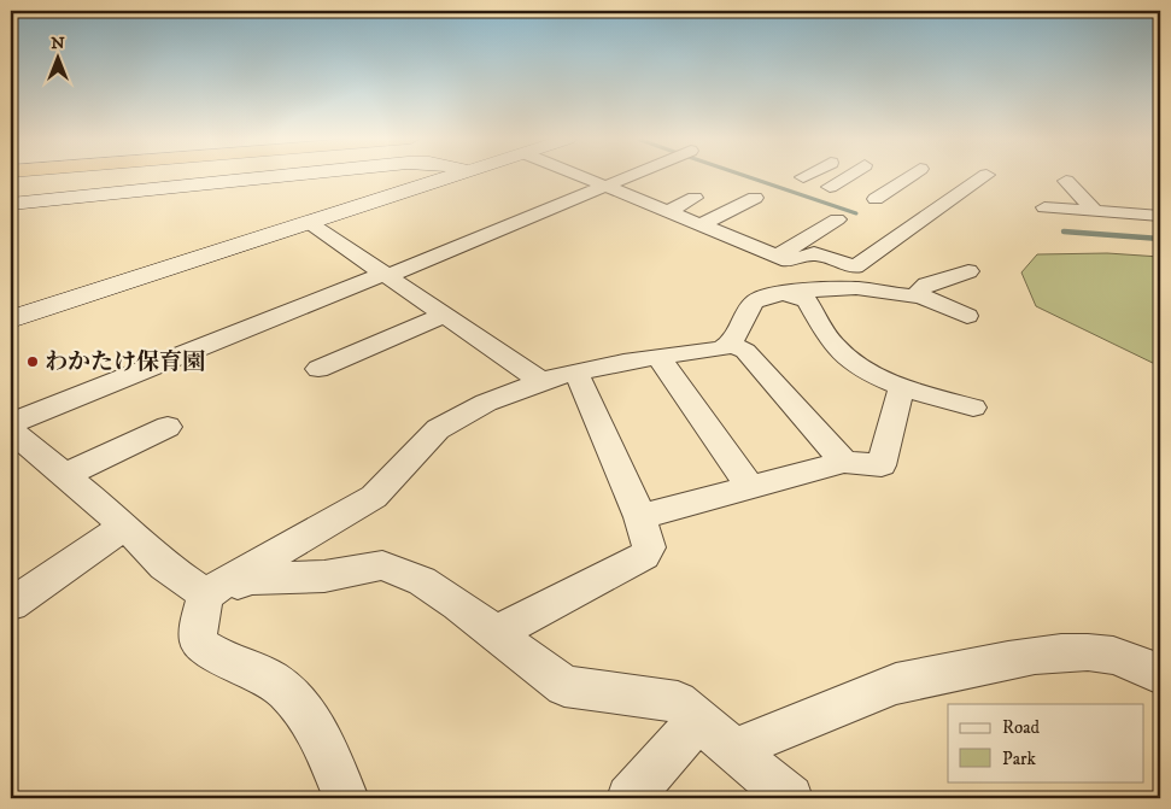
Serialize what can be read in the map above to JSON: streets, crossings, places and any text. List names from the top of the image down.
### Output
{
  "places": ["わかたけ保育園"],
  "legend": ["Road", "Park"],
  "north": "top"
}
